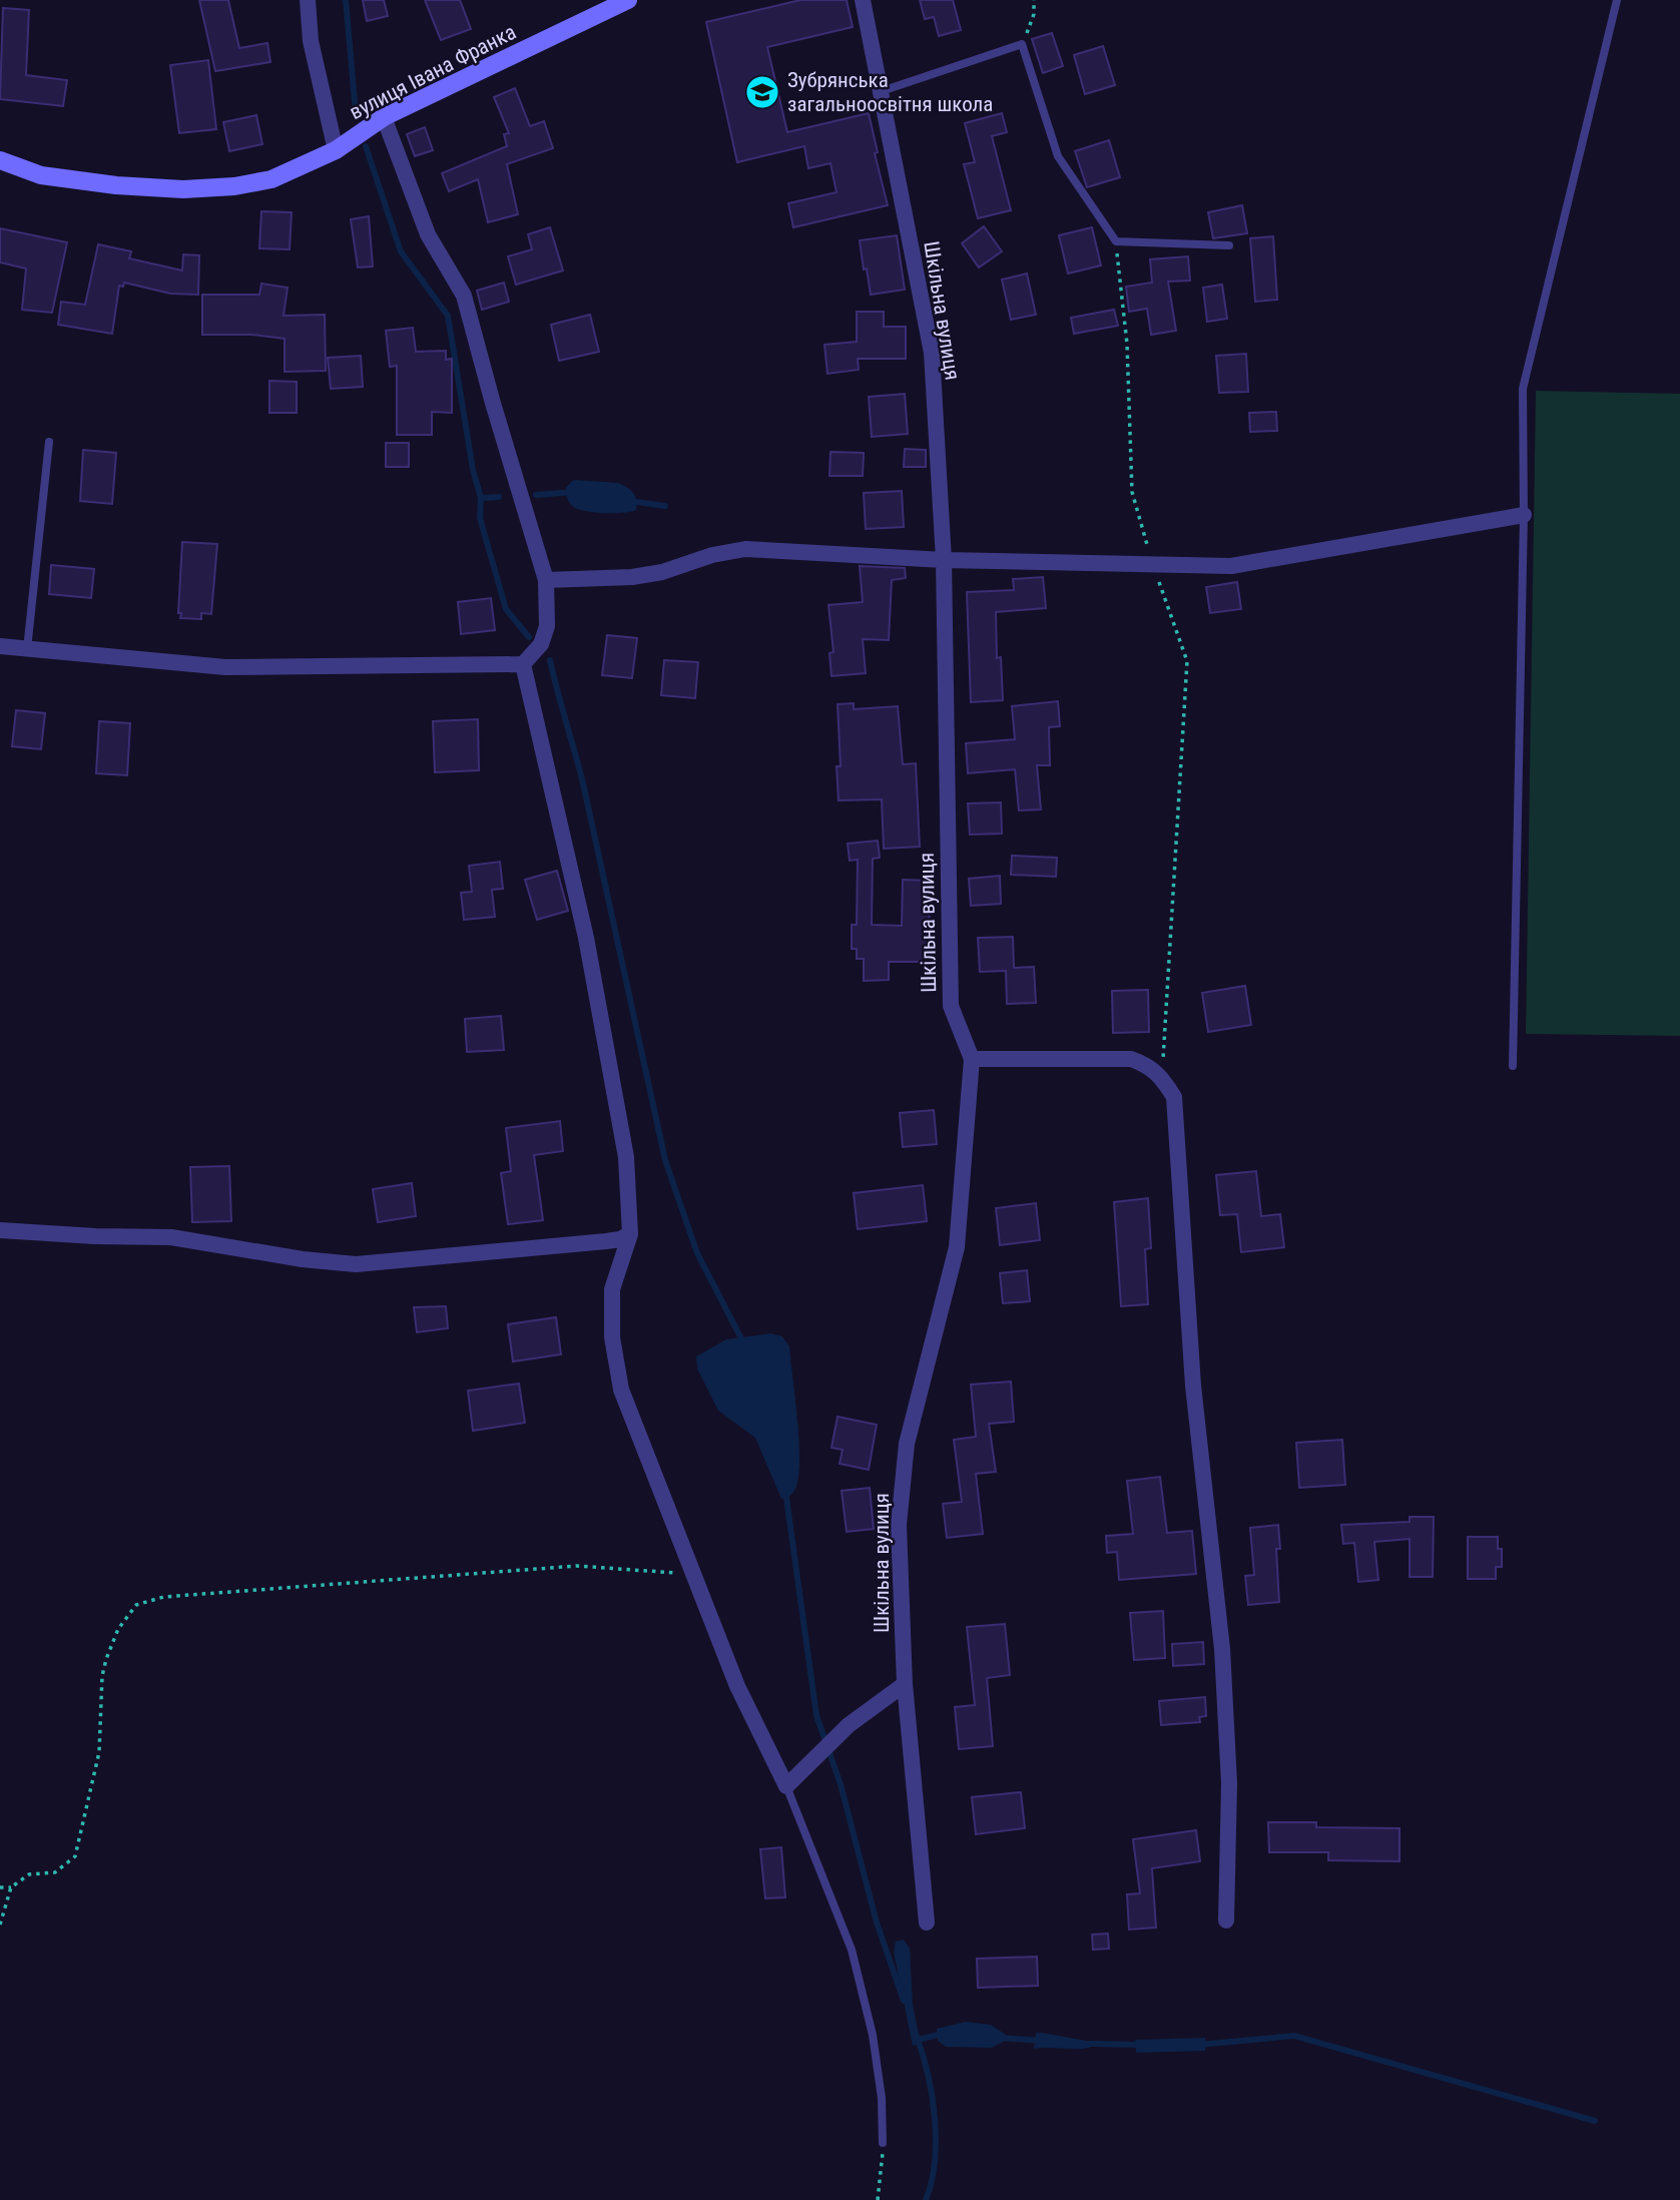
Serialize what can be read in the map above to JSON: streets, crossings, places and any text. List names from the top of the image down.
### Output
{
  "streets": {
    "main road": ["вулиця Івана Франка"],
    "street": ["Шкільна вулиця"]
  },
  "places": {
    "school or university": ["Зубрянська загальноосвітня школа"]
  }
}
